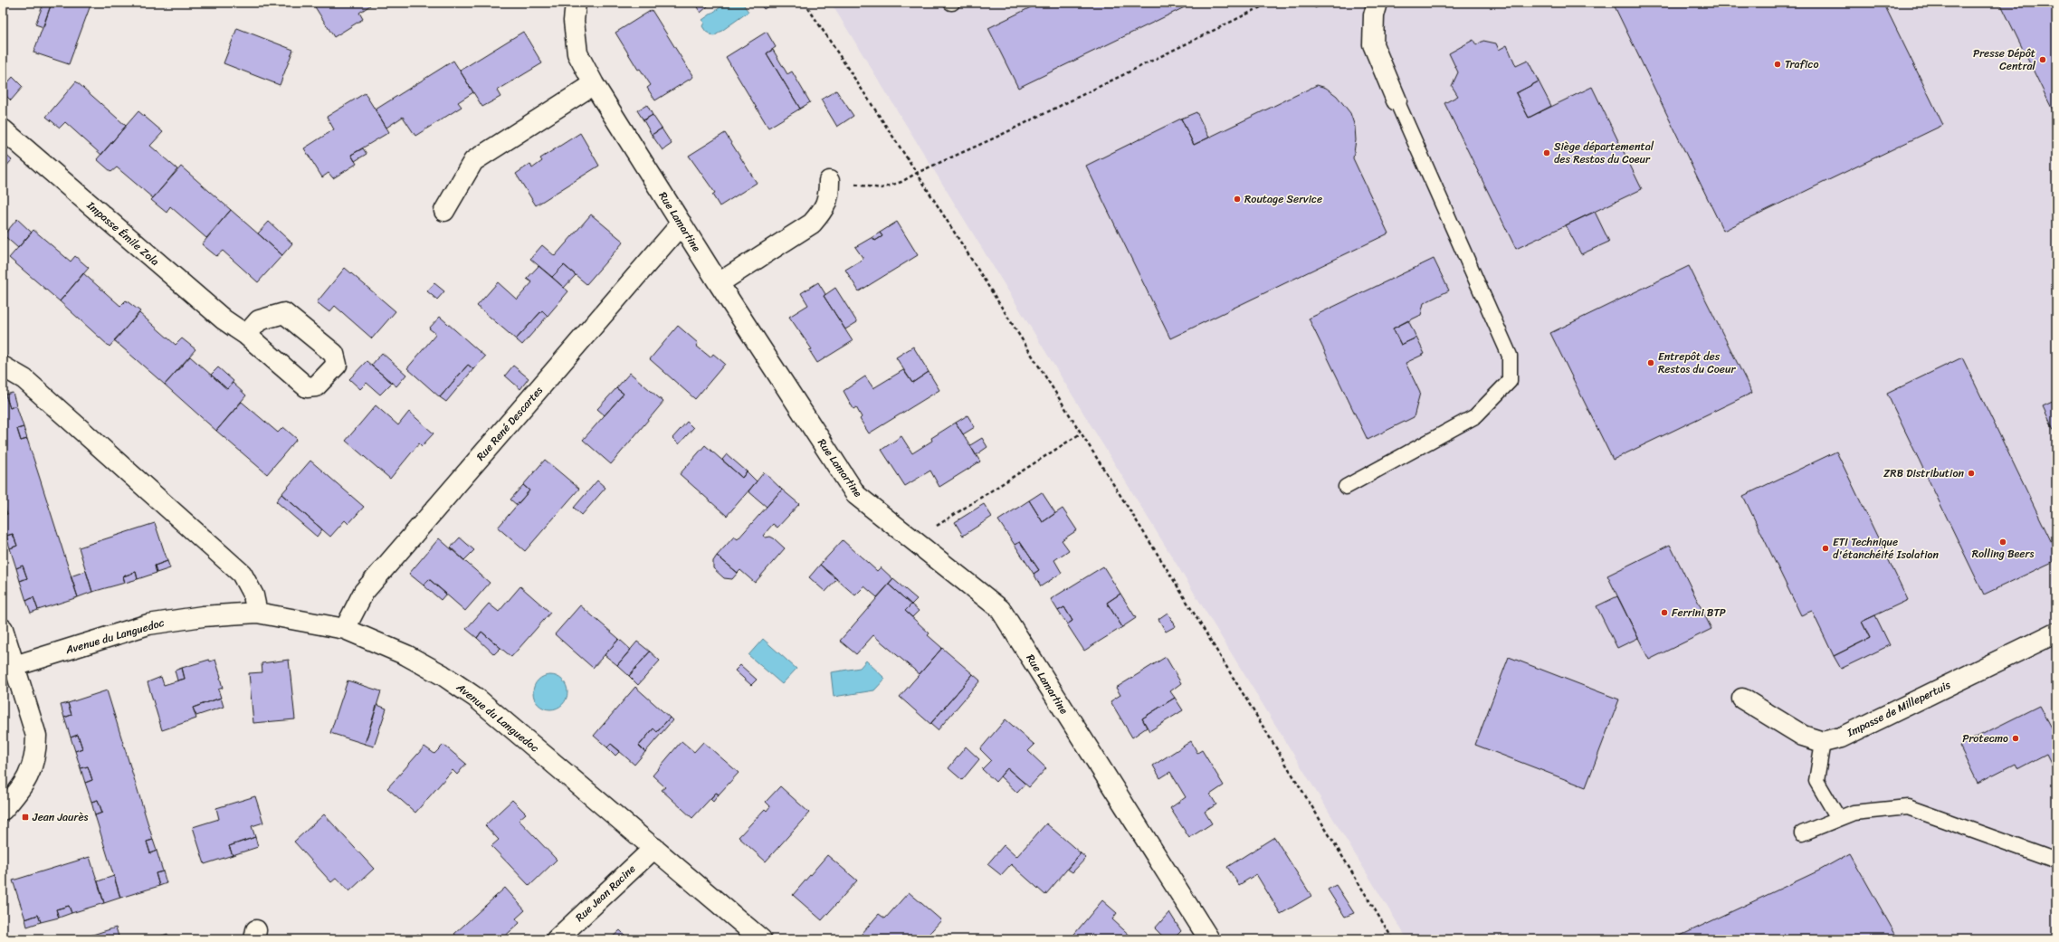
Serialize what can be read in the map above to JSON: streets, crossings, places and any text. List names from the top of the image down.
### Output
{
  "streets": {
    "street": [
      "Rue Lamartine",
      "Impasse Émile Zola",
      "Rue René Descartes",
      "Avenue du Languedoc",
      "Impasse de Millepertuis",
      "Rue Jean Racine"
    ]
  },
  "crossings": [
    ["Rue Lamartine", "Rue René Descartes"],
    ["Rue René Descartes", "Avenue du Languedoc"],
    ["Avenue du Languedoc", "Rue Jean Racine"]
  ],
  "places": {
    "other": [
      "Presse Dépôt Central",
      "Trafico",
      "Siège départemental des Restos du Coeur",
      "Routage Service",
      "Entrepôt des Restos du Coeur",
      "ZRB Distribution",
      "Rolling Beers",
      "ETI Technique d'étanchéité Isolation",
      "Ferrini BTP",
      "Protecmo"
    ],
    "transit": ["Jean Jaurès"]
  }
}
